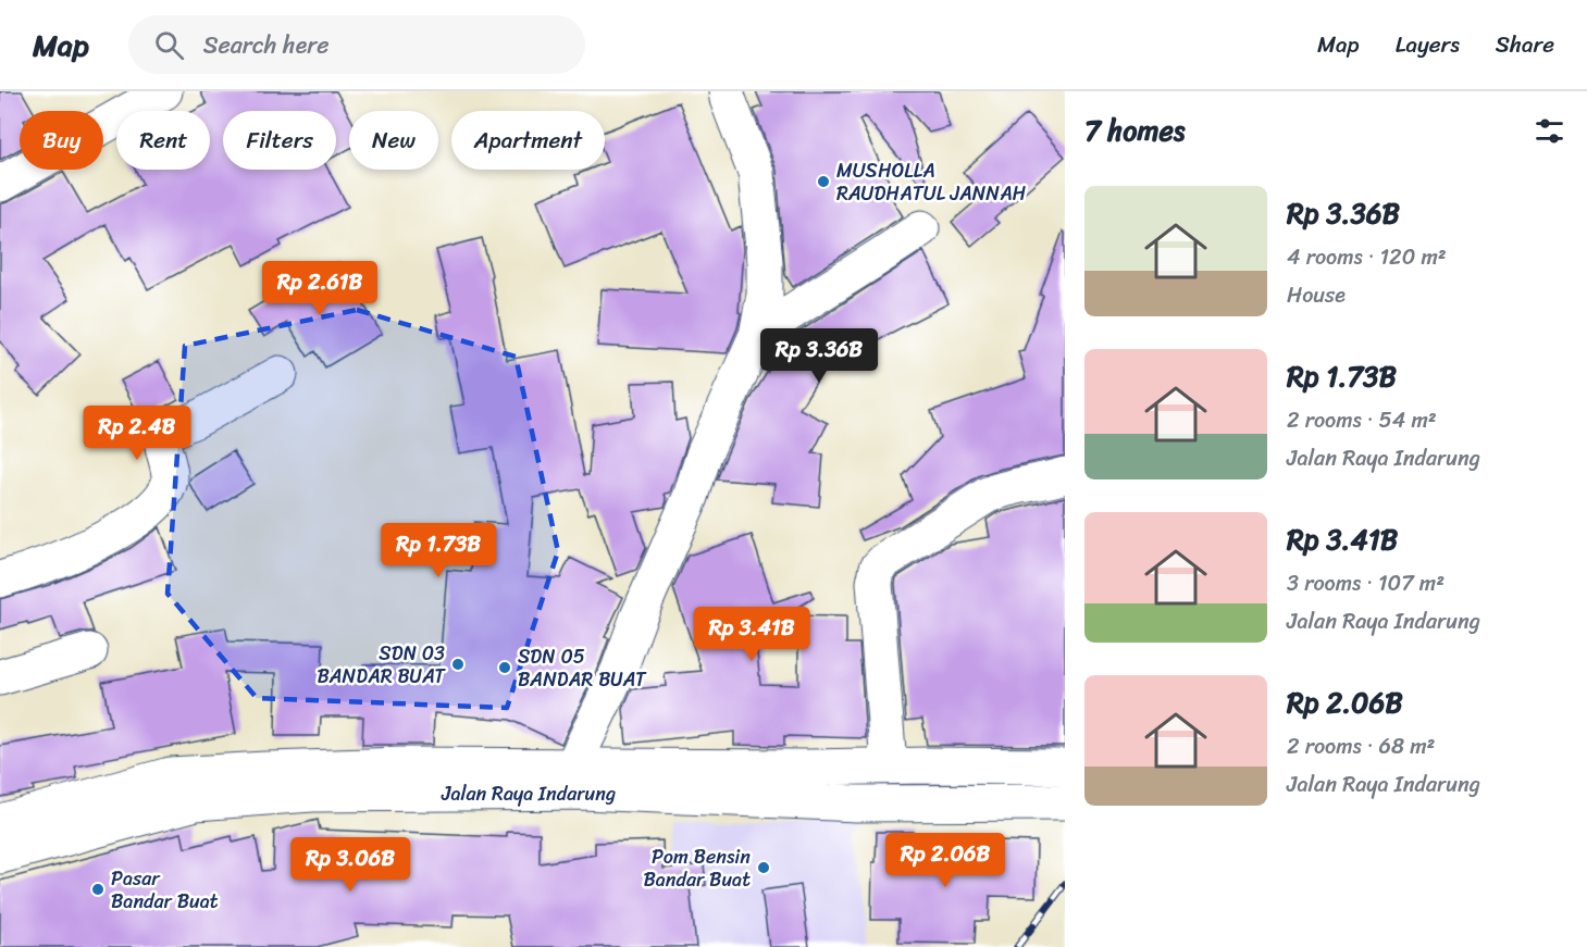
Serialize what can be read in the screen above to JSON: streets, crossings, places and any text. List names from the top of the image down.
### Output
{
  "streets": {
    "main road": ["Jalan Raya Indarung"]
  },
  "places": [
    "MUSHOLLA RAUDHATUL JANNAH",
    "SDN 03 BANDAR BUAT",
    "SDN 05 BANDAR BUAT",
    "Pom Bensin Bandar Buat",
    "Pasar Bandar Buat"
  ],
  "page": {
    "header": "Map",
    "search": "Search here",
    "nav": ["Map", "Layers", "Share"],
    "heading": "7 homes",
    "chip": [
      "Buy",
      "Rent",
      "Filters",
      "New",
      "Apartment"
    ],
    "list": [
      {
        "name": "Rp 3.36B",
        "note": "4 rooms · 120 m² · House"
      },
      {
        "name": "Rp 1.73B",
        "note": "2 rooms · 54 m² · Jalan Raya Indarung"
      },
      {
        "name": "Rp 3.41B",
        "note": "3 rooms · 107 m² · Jalan Raya Indarung"
      },
      {
        "name": "Rp 2.06B",
        "note": "2 rooms · 68 m² · Jalan Raya Indarung"
      }
    ],
    "price": [
      "Rp 2.61B",
      "Rp 3.36B",
      "Rp 2.4B",
      "Rp 1.73B",
      "Rp 3.41B",
      "Rp 2.06B",
      "Rp 3.06B"
    ]
  }
}
